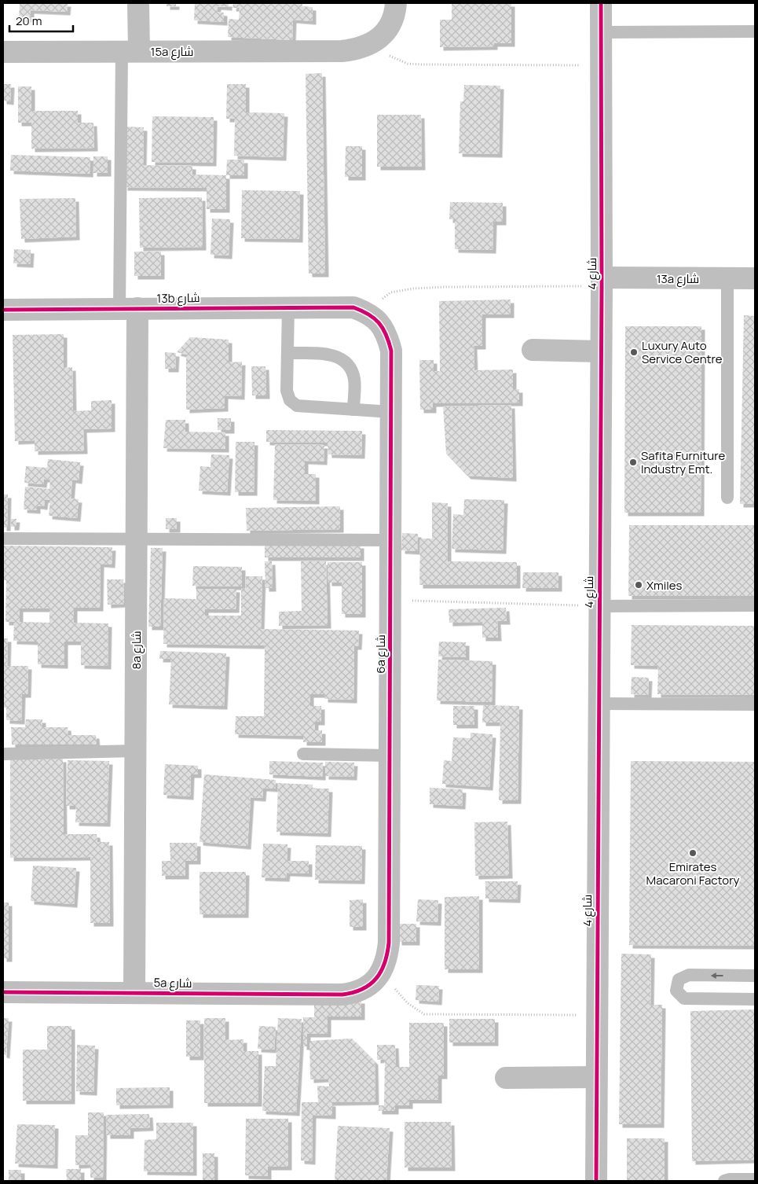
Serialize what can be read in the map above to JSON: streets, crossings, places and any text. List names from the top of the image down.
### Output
{
  "streets": {
    "street": [
      "15a شارع",
      "شارع 4",
      "13a شارع",
      "13b شارع",
      "8a شارع",
      "6a شارع",
      "5a شارع"
    ]
  },
  "crossings": [
    ["شارع 4", "13a شارع"],
    ["13b شارع", "8a شارع"],
    ["13b شارع", "6a شارع"],
    ["8a شارع", "5a شارع"],
    ["6a شارع", "5a شارع"]
  ],
  "places": [
    "Luxury Auto Service Centre",
    "Safita Furniture Industry Emt.",
    "Xmiles",
    "Emirates Macaroni Factory"
  ],
  "scale_bar": "20 m"
}
